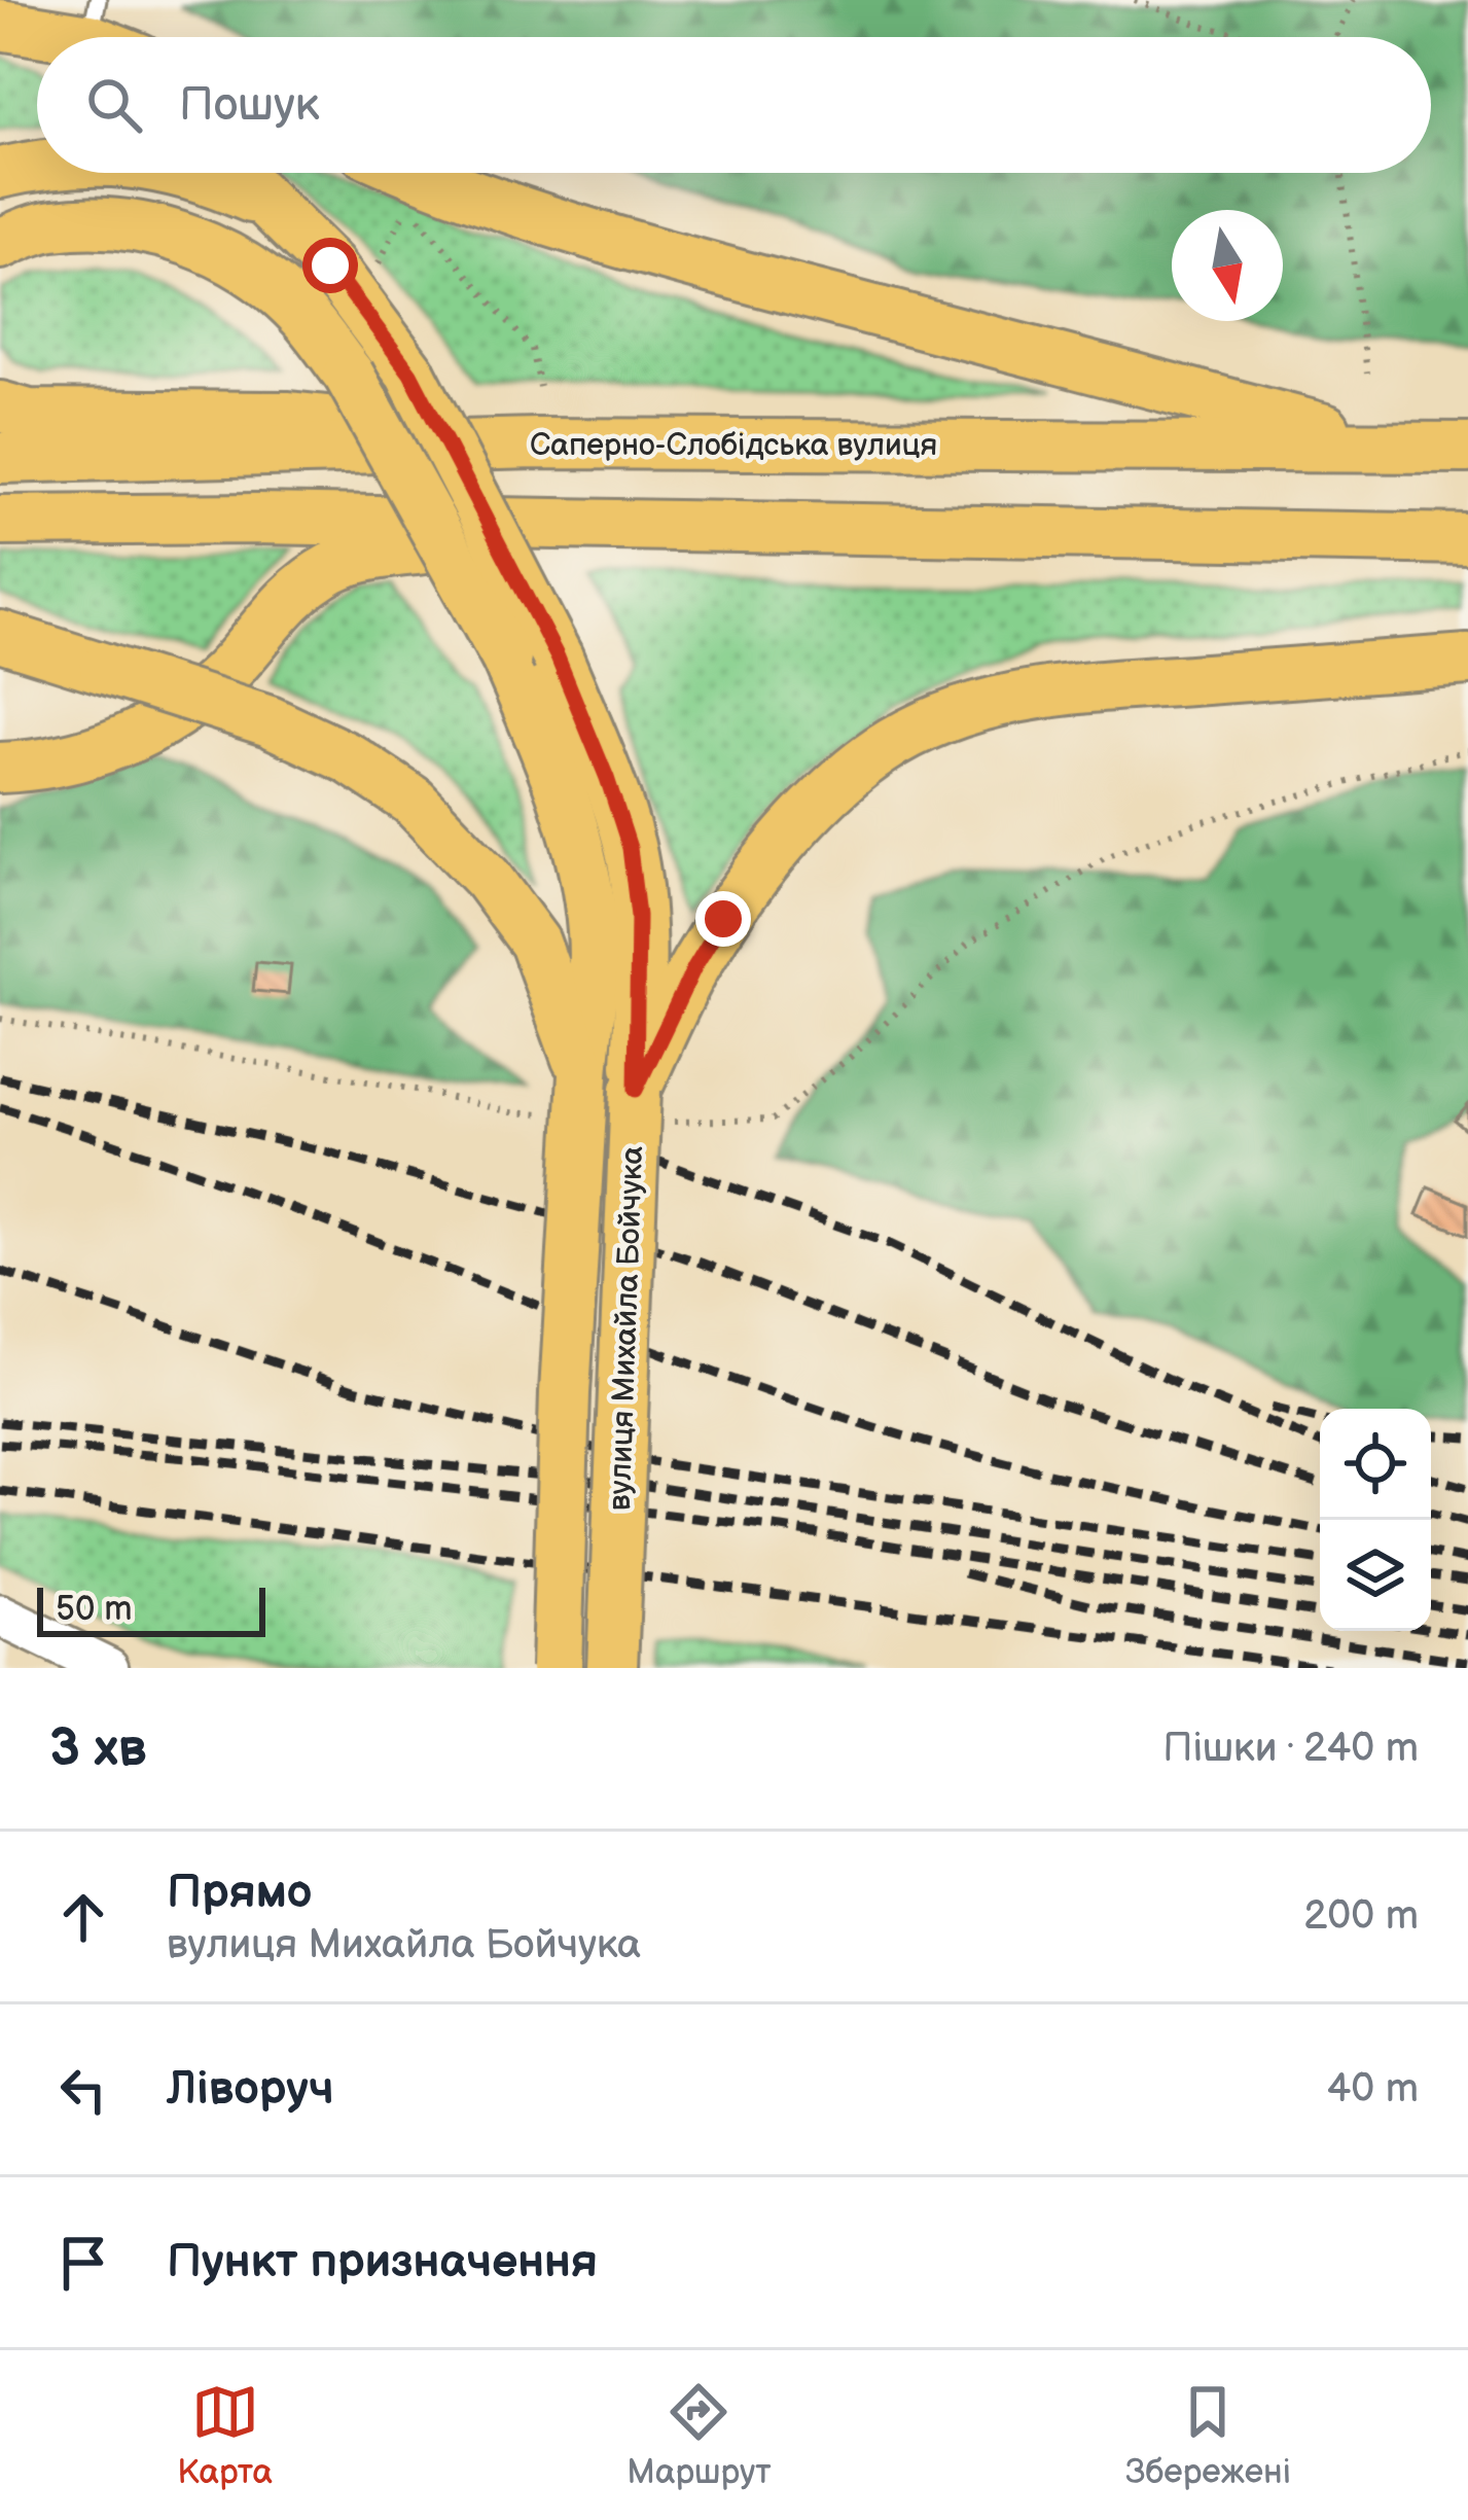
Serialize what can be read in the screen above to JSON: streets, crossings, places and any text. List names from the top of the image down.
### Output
{
  "streets": {
    "main road": ["Саперно-Слобідська вулиця", "вулиця Михайла Бойчука"]
  },
  "scale_bar": "50 m",
  "north": "bottom",
  "page": {
    "search": "Пошук",
    "scale": "50 m",
    "heading": ["3 хв", "Пішки · 240 m"],
    "list": [
      ["Прямо", "вулиця Михайла Бойчука", "200 m"],
      ["Ліворуч", "40 m"],
      "Пункт призначення"
    ],
    "nav": ["Карта", "Маршрут", "Збережені"]
  }
}
